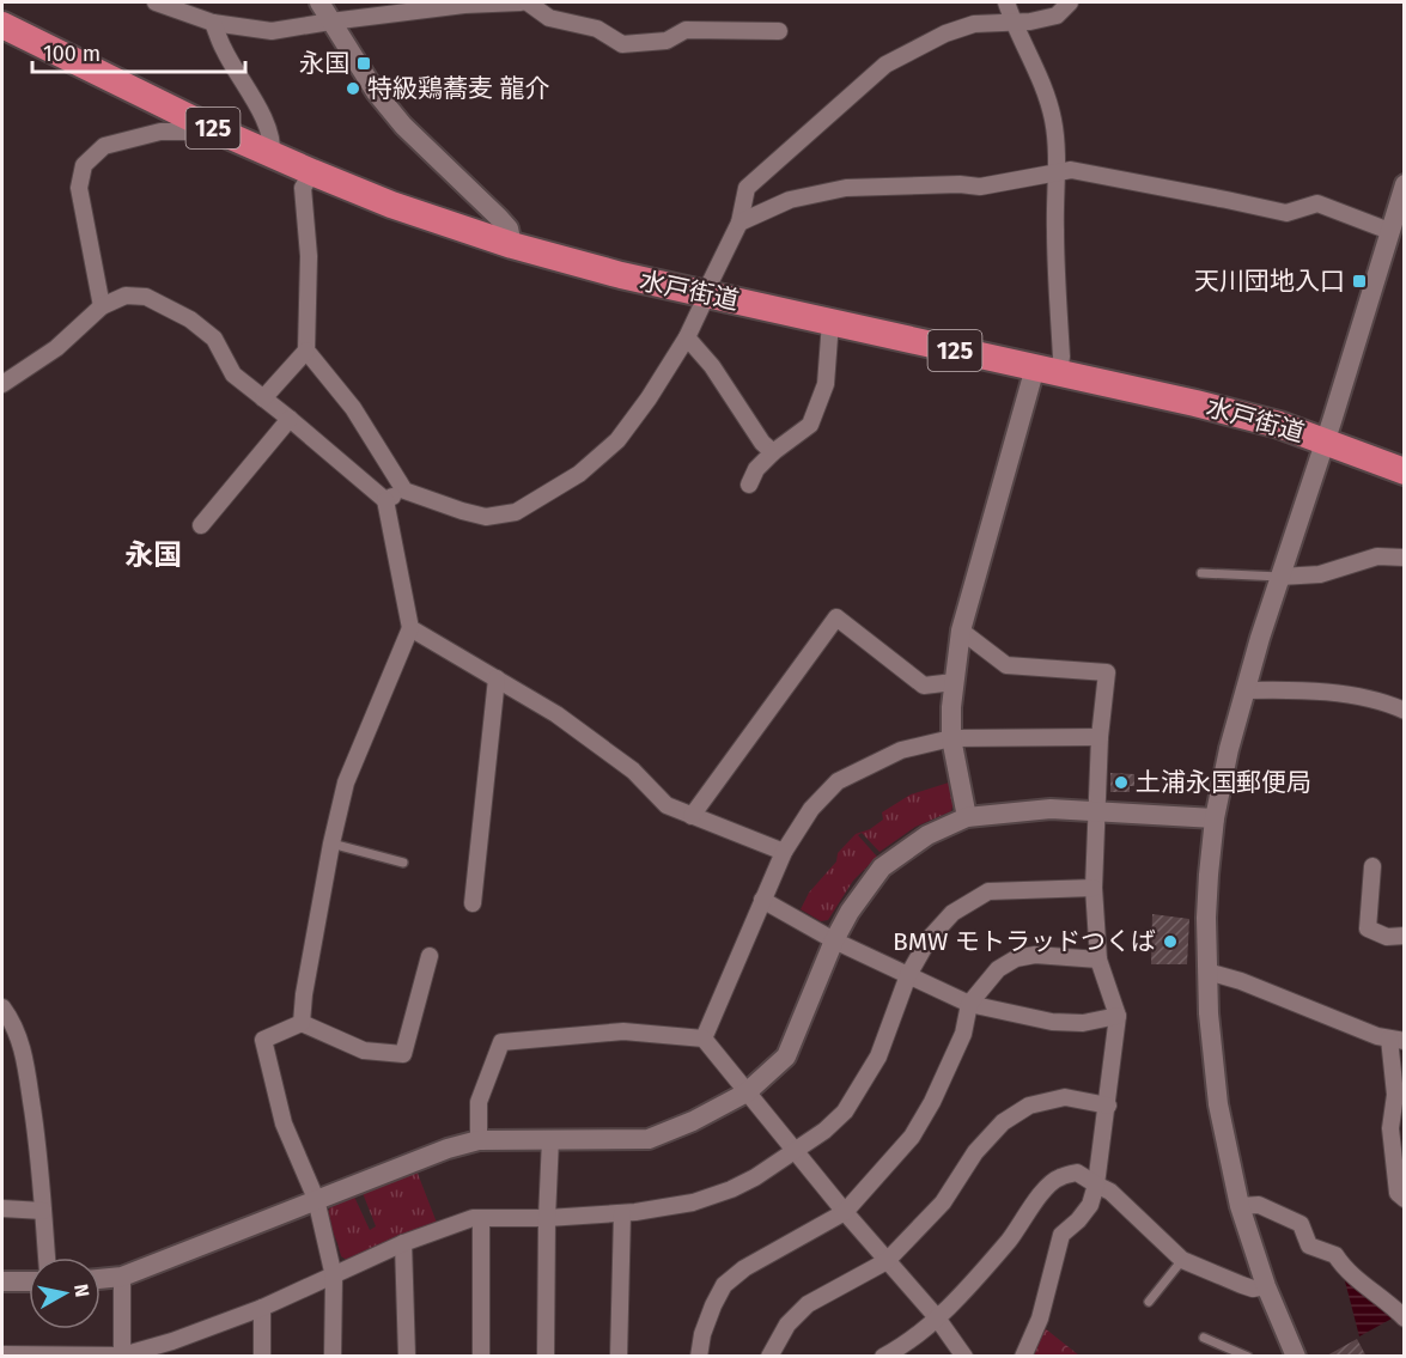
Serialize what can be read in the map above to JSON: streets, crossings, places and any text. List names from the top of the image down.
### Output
{
  "streets": {
    "highway": ["125", "水戸街道"]
  },
  "districts": ["永国"],
  "places": {
    "transit": ["永国", "天川団地入口"],
    "other": ["特級鶏蕎麦 龍介", "土浦永国郵便局", "BMW モトラッドつくば"]
  },
  "scale_bar": "100 m",
  "north": "right"
}
